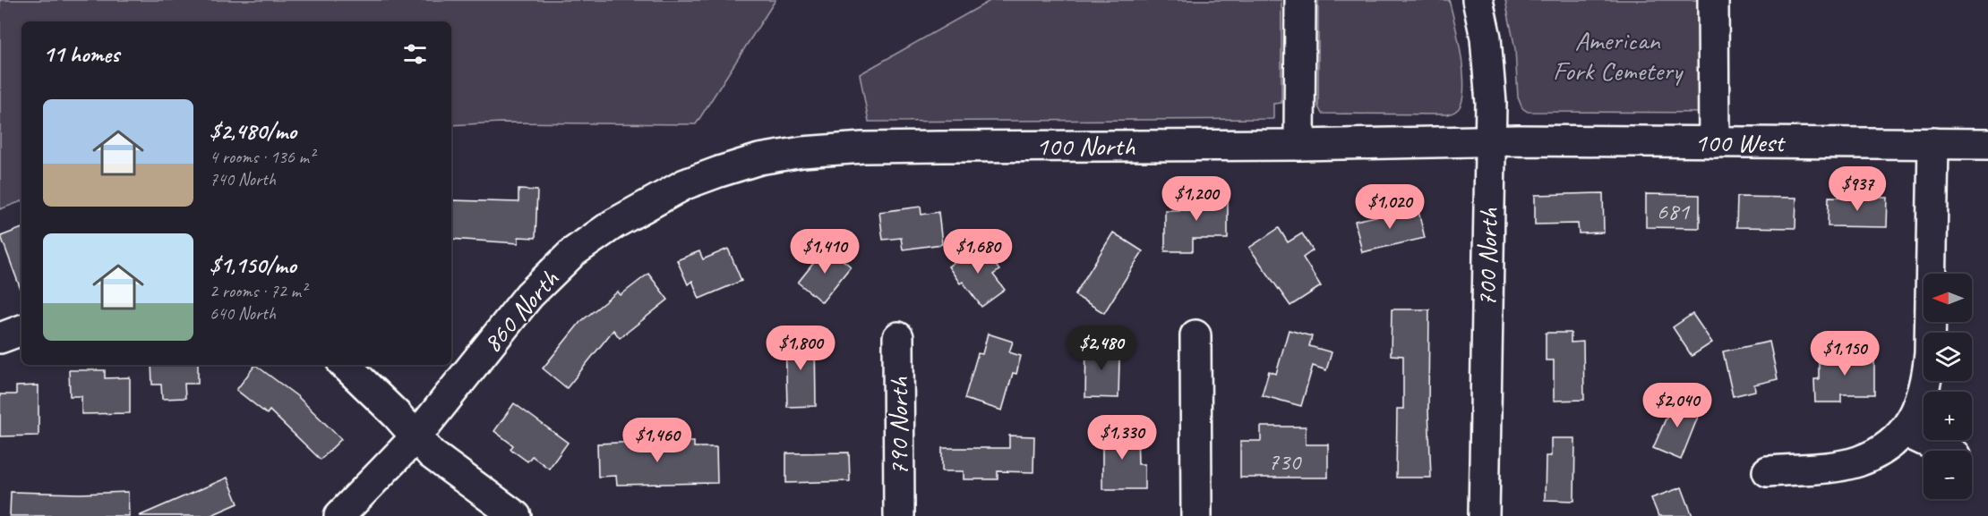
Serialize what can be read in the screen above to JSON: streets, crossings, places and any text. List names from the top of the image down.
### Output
{
  "streets": {
    "street": [
      "100 West",
      "100 North",
      "700 North",
      "860 North",
      "790 North"
    ]
  },
  "crossings": [
    ["100 West", "100 North"],
    ["100 West", "700 North"],
    ["100 North", "700 North"],
    ["100 North", "860 North"]
  ],
  "parks": ["American Fork Cemetery"],
  "house_numbers": ["681", "730"],
  "north": "left",
  "page": {
    "heading": "11 homes",
    "list": [
      {
        "name": "$2,480/mo",
        "note": "4 rooms · 136 m² · 740 North"
      },
      {
        "name": "$1,150/mo",
        "note": "2 rooms · 72 m² · 640 North"
      }
    ],
    "price": [
      "$937",
      "$1,200",
      "$1,020",
      "$1,410",
      "$1,680",
      "$1,800",
      "$2,480",
      "$1,150",
      "$2,040",
      "$1,330",
      "$1,460"
    ],
    "map_buttons": ["+", "−"]
  }
}
